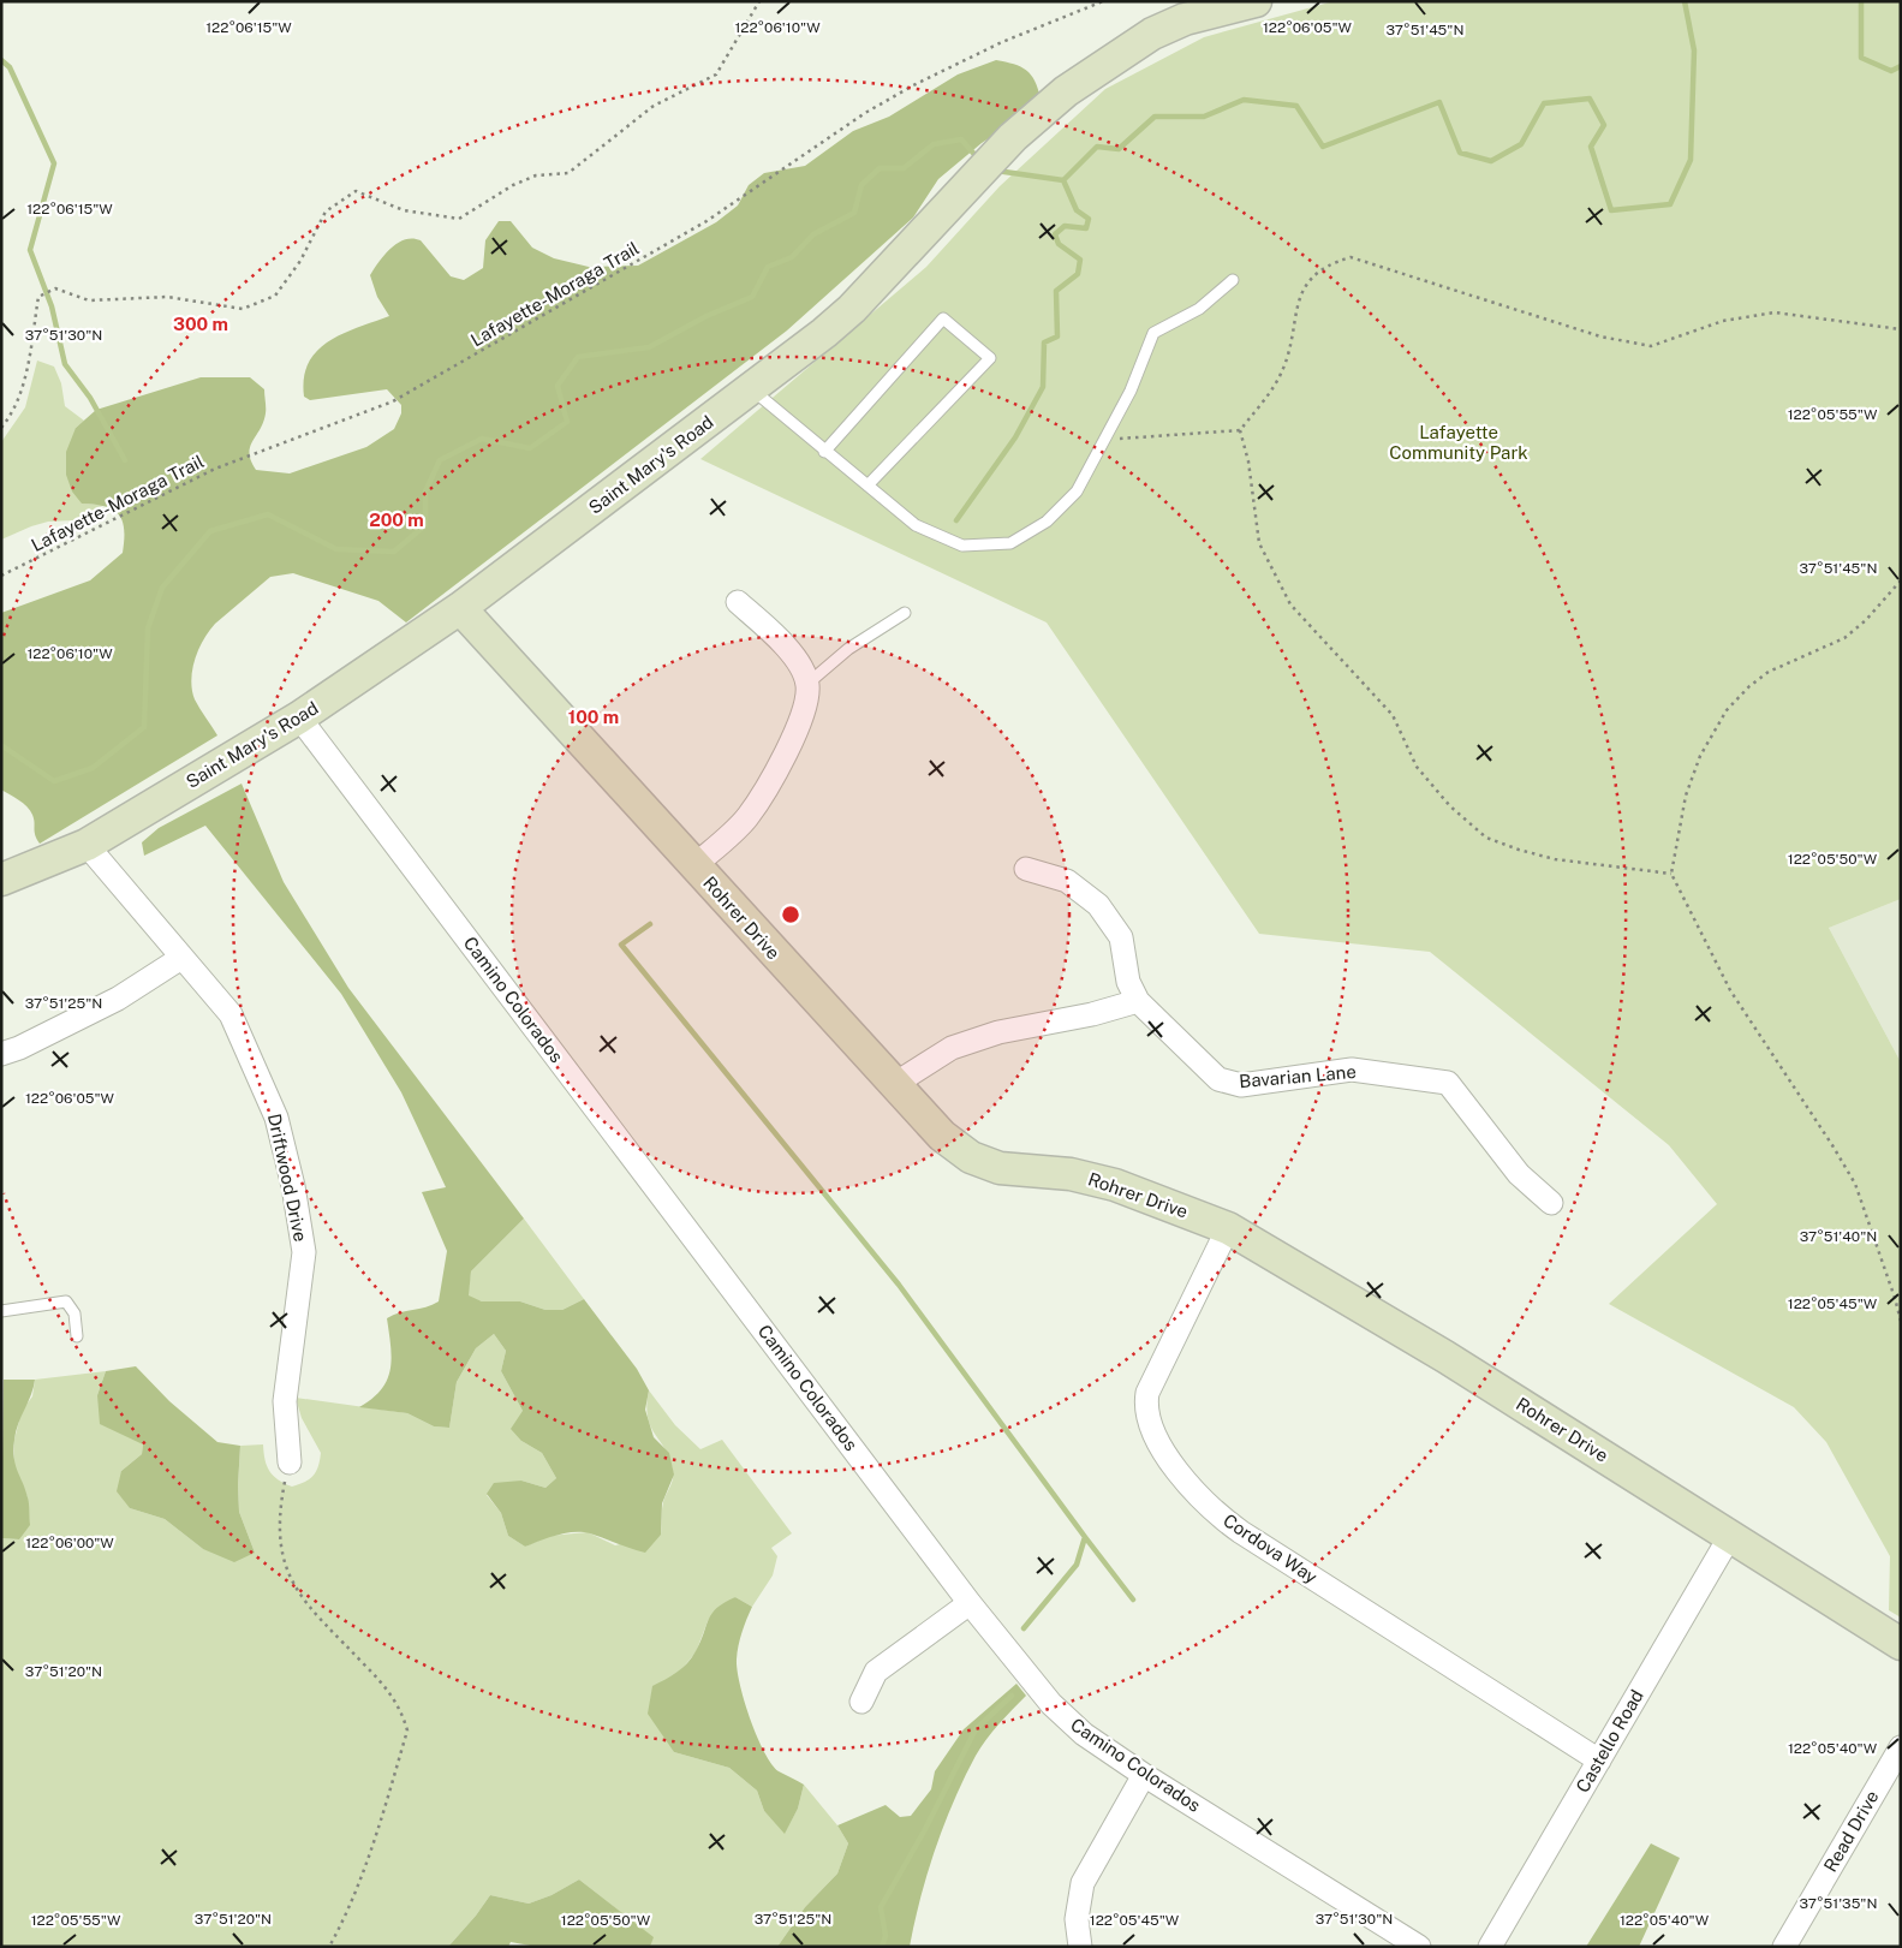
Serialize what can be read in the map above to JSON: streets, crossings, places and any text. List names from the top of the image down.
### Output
{
  "streets": {
    "street": [
      "Saint Mary's Road",
      "Rohrer Drive",
      "Camino Colorados",
      "Bavarian Lane",
      "Driftwood Drive",
      "Cordova Way",
      "Castello Road",
      "Read Drive"
    ],
    "path": ["Lafayette-Moraga Trail"]
  },
  "crossings": [
    ["Saint Mary's Road", "Rohrer Drive"],
    ["Saint Mary's Road", "Camino Colorados"],
    ["Saint Mary's Road", "Driftwood Drive"],
    ["Rohrer Drive", "Cordova Way"],
    ["Rohrer Drive", "Castello Road"],
    ["Cordova Way", "Castello Road"]
  ],
  "parks": ["Lafayette Community Park"],
  "coordinates": [
    "122°06'15\"W",
    "122°06'10\"W",
    "122°06'05\"W",
    "37°51'45\"N",
    "37°51'30\"N",
    "122°05'55\"W",
    "122°05'50\"W",
    "37°51'25\"N",
    "37°51'40\"N",
    "122°05'45\"W",
    "122°06'00\"W",
    "37°51'20\"N",
    "122°05'40\"W",
    "37°51'35\"N"
  ],
  "rings": ["300 m", "200 m", "100 m"]
}
